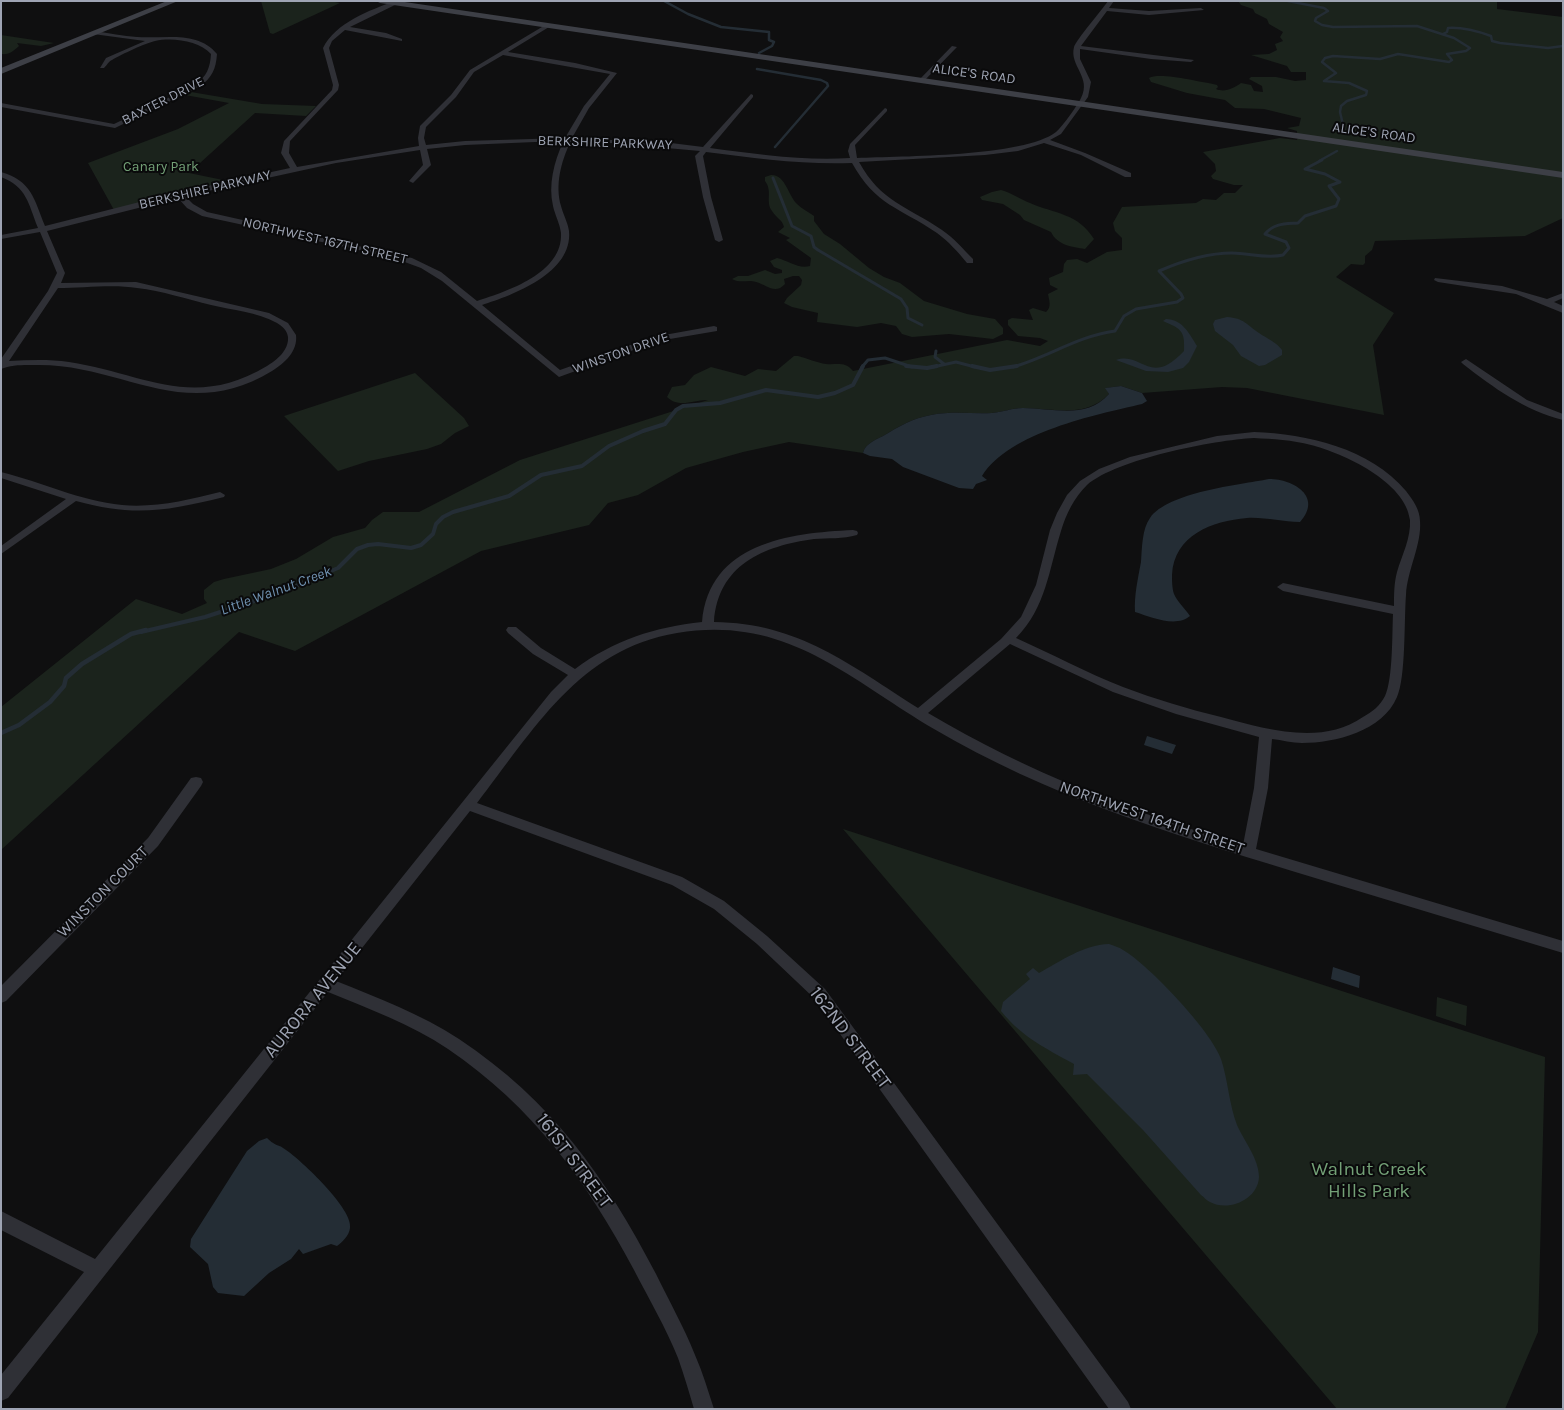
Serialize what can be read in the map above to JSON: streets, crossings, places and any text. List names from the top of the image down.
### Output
{
  "streets": {
    "main road": ["ALICE'S ROAD"],
    "street": [
      "BAXTER DRIVE",
      "BERKSHIRE PARKWAY",
      "NORTHWEST 167TH STREET",
      "WINSTON DRIVE",
      "NORTHWEST 164TH STREET",
      "WINSTON COURT",
      "AURORA AVENUE",
      "162ND STREET",
      "161ST STREET"
    ]
  },
  "crossings": [
    ["ALICE'S ROAD", "BERKSHIRE PARKWAY"],
    ["BERKSHIRE PARKWAY", "NORTHWEST 167TH STREET"],
    ["NORTHWEST 167TH STREET", "WINSTON DRIVE"],
    ["NORTHWEST 164TH STREET", "AURORA AVENUE"],
    ["AURORA AVENUE", "162ND STREET"],
    ["AURORA AVENUE", "161ST STREET"]
  ],
  "water": ["Little Walnut Creek"],
  "parks": ["Canary Park", "Walnut Creek Hills Park"]
}
